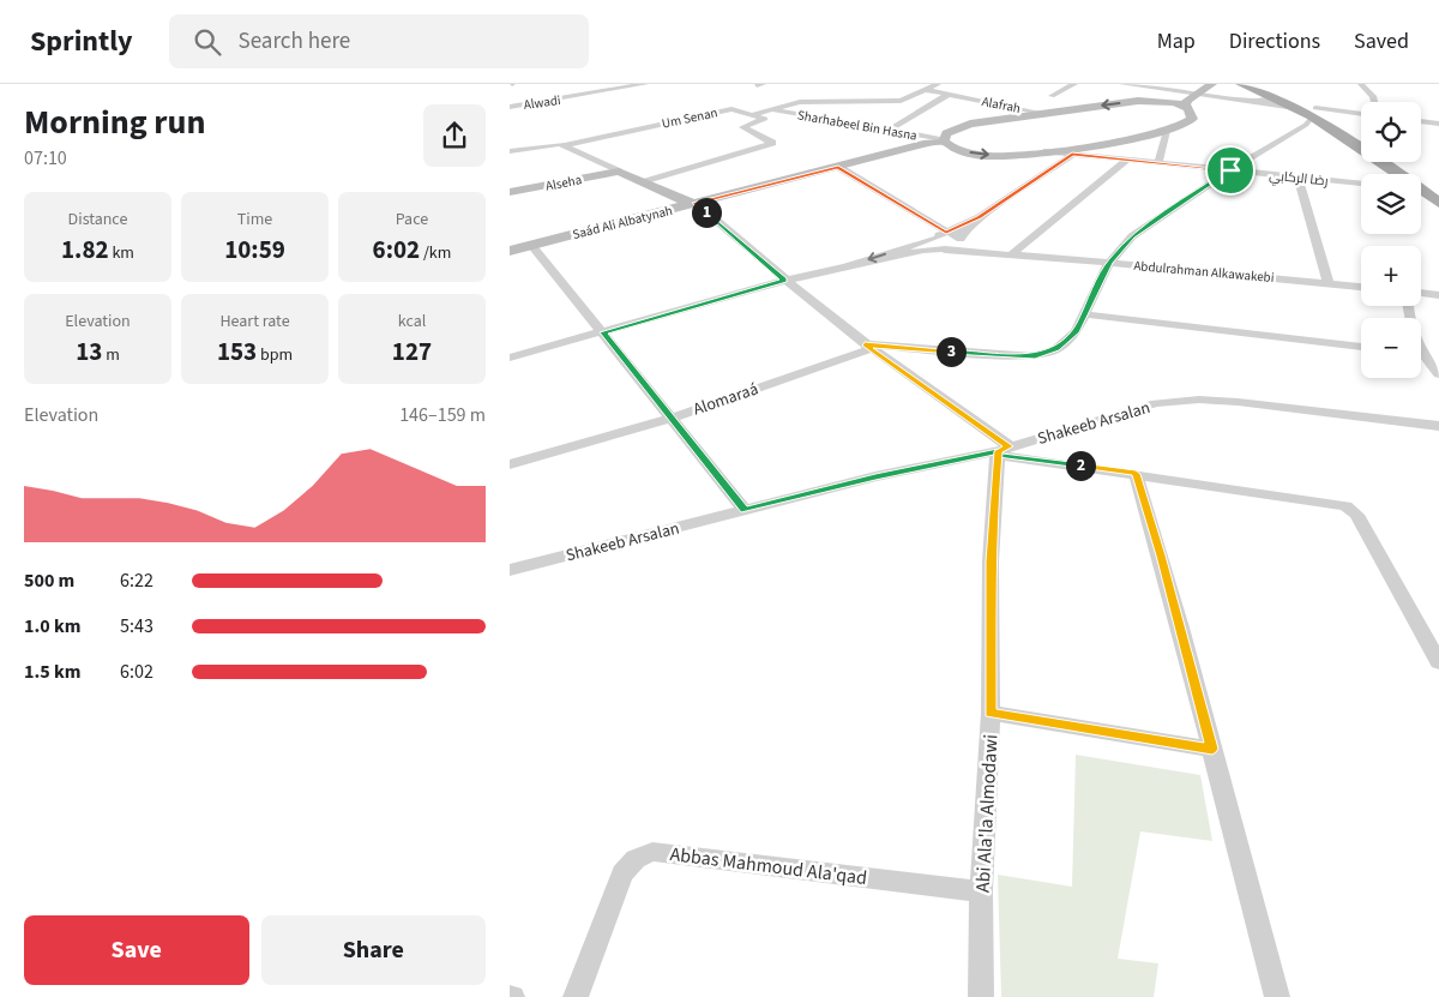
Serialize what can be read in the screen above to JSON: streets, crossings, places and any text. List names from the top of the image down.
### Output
{
  "streets": {
    "main road": ["Alseha", "Saád Ali Albatynah"],
    "street": [
      "Alwadi",
      "Alafrah",
      "Um Senan",
      "Sharhabeel Bin Hasna",
      "رضا الركابي",
      "Abdulrahman Alkawakebi",
      "Alomaraá",
      "Shakeeb Arsalan",
      "Abi Ala'la Almodawi",
      "Abbas Mahmoud Ala'qad"
    ]
  },
  "crossings": [
    ["Sharhabeel Bin Hasna", "Saád Ali Albatynah"],
    ["Shakeeb Arsalan", "Abi Ala'la Almodawi"],
    ["Abi Ala'la Almodawi", "Abbas Mahmoud Ala'qad"]
  ],
  "page": {
    "header": "Sprintly",
    "search": "Search here",
    "nav": ["Map", "Directions", "Saved"],
    "heading": ["Morning run", "07:10"],
    "map_buttons": ["+", "−"],
    "stats": [
      ["Distance", "1.82 km"],
      ["Time", "10:59"],
      ["Pace", "6:02 /km"],
      ["Elevation", "13 m"],
      ["Heart rate", "153 bpm"],
      ["kcal", "127"]
    ],
    "pins": ["1", "3", "2"],
    "chart": ["Elevation", "146–159 m"],
    "list": [
      {
        "name": "500 m",
        "note": "6:22"
      },
      {
        "name": "1.0 km",
        "note": "5:43"
      },
      {
        "name": "1.5 km",
        "note": "6:02"
      }
    ],
    "buttons": ["Save", "Share"]
  }
}
